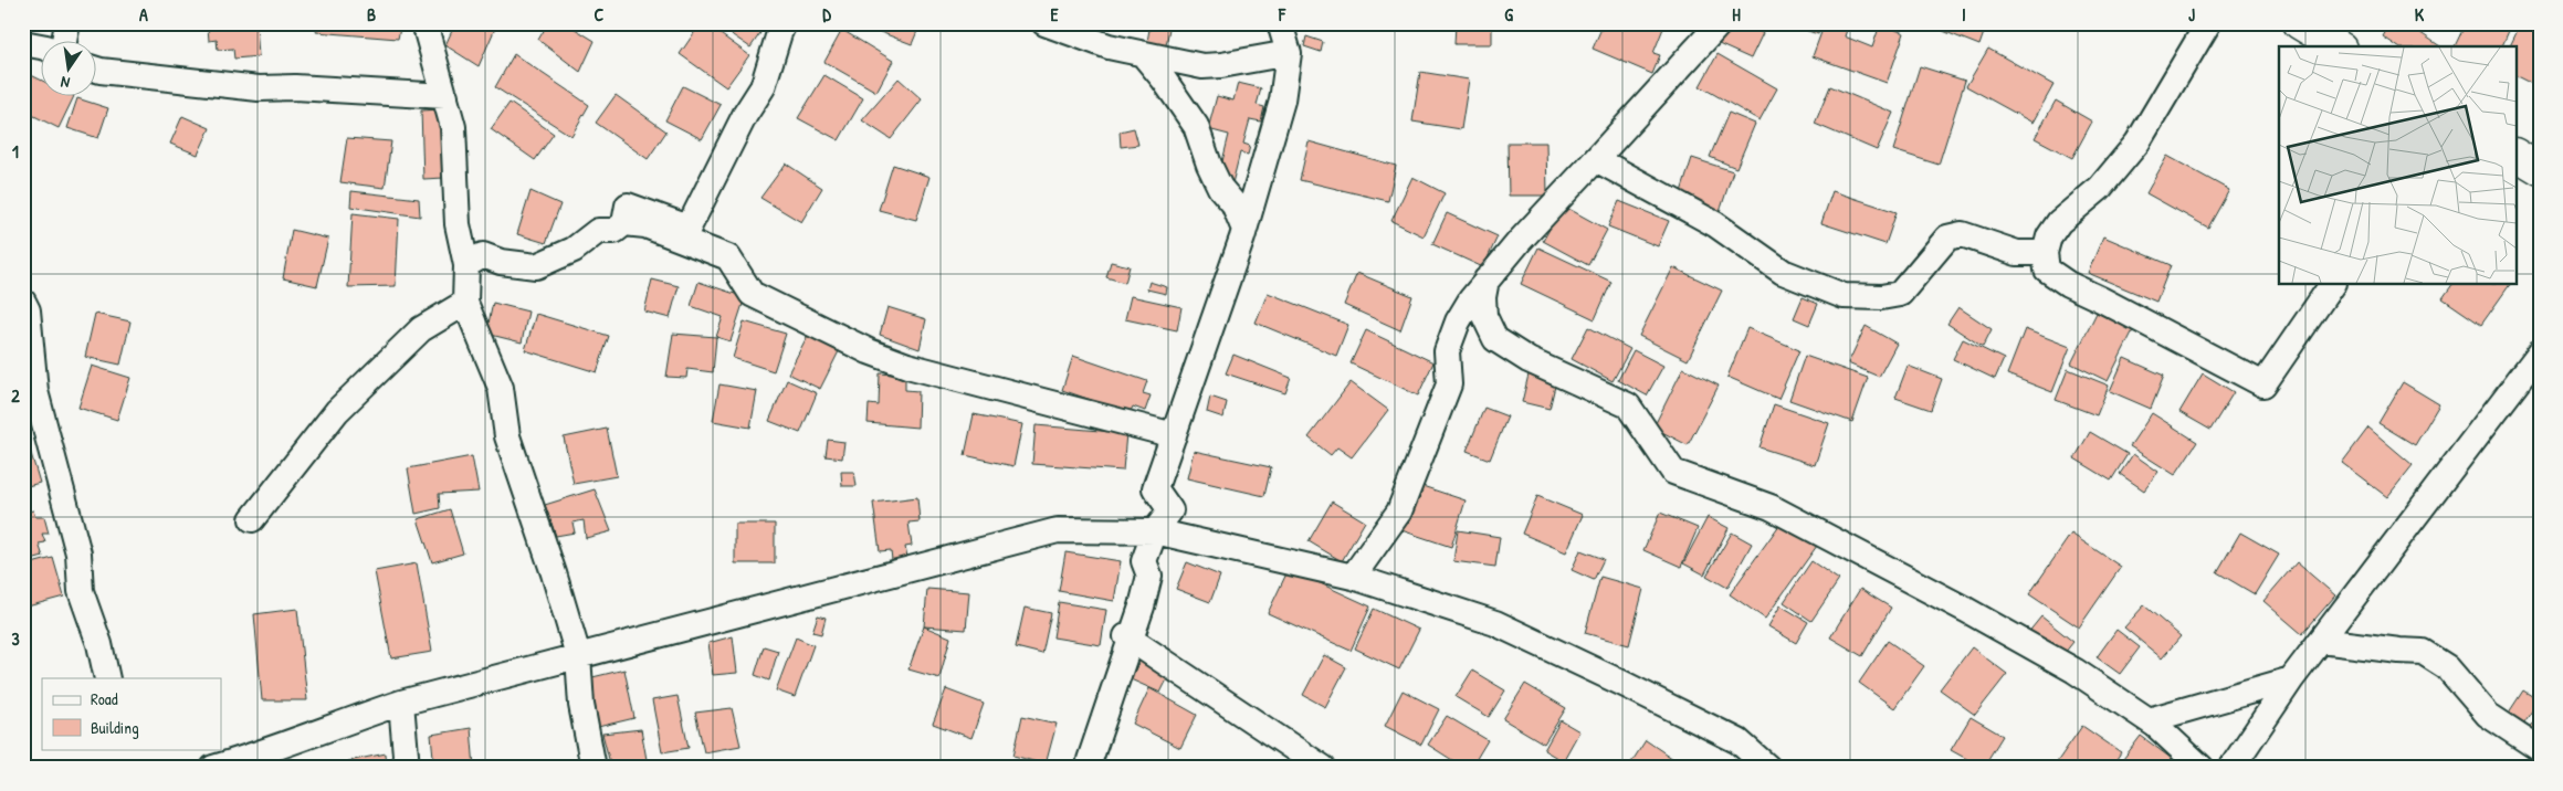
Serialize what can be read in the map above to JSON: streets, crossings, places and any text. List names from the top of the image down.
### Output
{
  "legend": ["Road", "Building"],
  "north": "bottom",
  "grid": {
    "columns": [
      "A",
      "B",
      "C",
      "D",
      "E",
      "F",
      "G",
      "H",
      "I",
      "J",
      "K"
    ],
    "rows": ["1", "2", "3"]
  }
}
